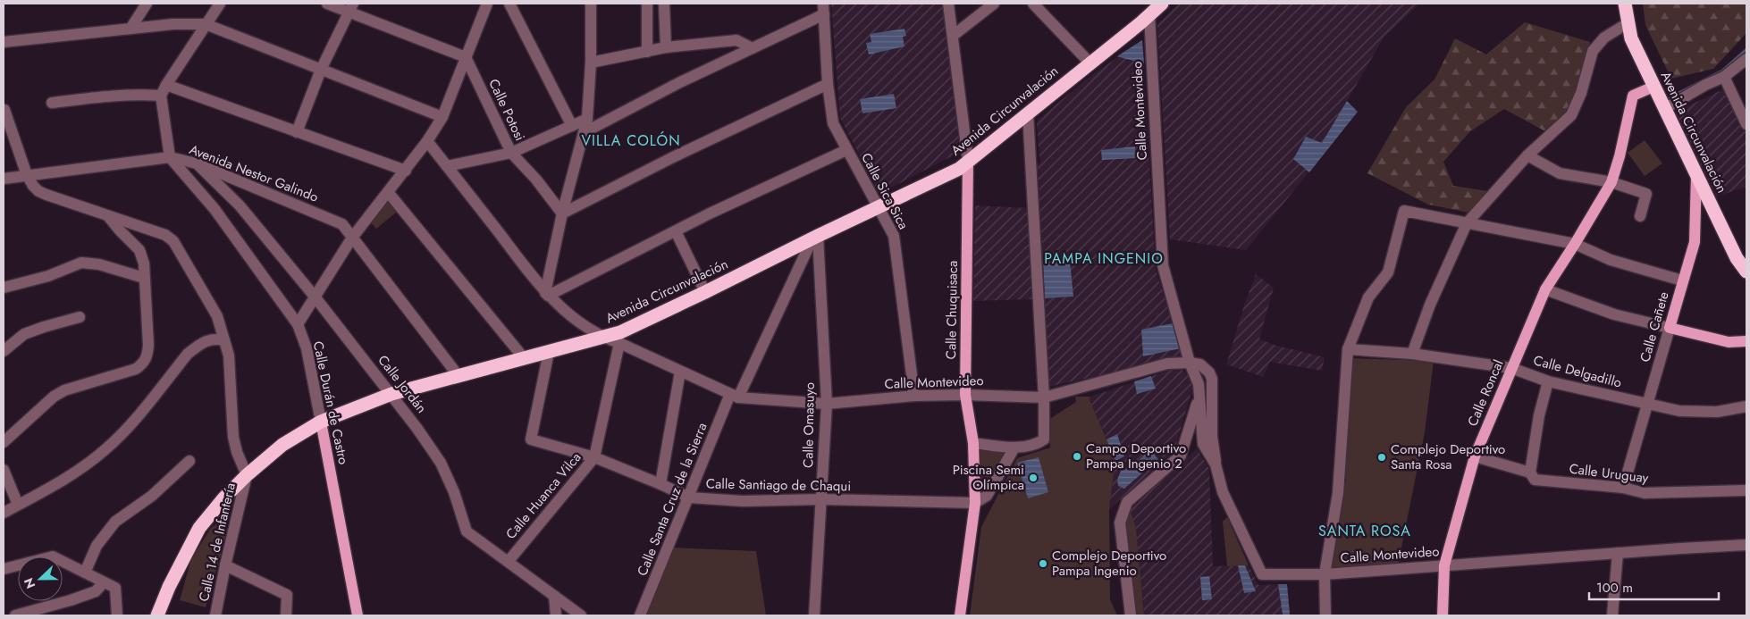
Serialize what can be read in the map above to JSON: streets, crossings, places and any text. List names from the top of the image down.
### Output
{
  "streets": {
    "highway": ["Avenida Circunvalación"],
    "main road": [
      "Calle Chuquisaca",
      "Calle Cañete",
      "Calle Roncal",
      "Calle Durán de Castro"
    ],
    "street": [
      "Calle Potosi",
      "Calle Montevideo",
      "Avenida Nestor Galindo",
      "Calle Sica Sica",
      "Calle Delgadillo",
      "Calle Jordán",
      "Calle Omasuyo",
      "Calle Uruguay",
      "Calle Santiago de Chaqui",
      "Calle Huanca Vilca",
      "Calle Santa Cruz de la Sierra",
      "Calle 14 de Infantería"
    ]
  },
  "crossings": [
    ["Avenida Circunvalación", "Calle Montevideo"],
    ["Avenida Circunvalación", "Avenida Nestor Galindo"],
    ["Avenida Circunvalación", "Calle Sica Sica"],
    ["Avenida Circunvalación", "Calle Chuquisaca"],
    ["Avenida Circunvalación", "Calle Cañete"],
    ["Avenida Circunvalación", "Calle Jordán"],
    ["Avenida Circunvalación", "Calle Roncal"],
    ["Avenida Circunvalación", "Calle Durán de Castro"],
    ["Avenida Circunvalación", "Calle Omasuyo"],
    ["Avenida Circunvalación", "Calle Santiago de Chaqui"],
    ["Avenida Circunvalación", "Calle Santa Cruz de la Sierra"],
    ["Avenida Circunvalación", "Calle 14 de Infantería"],
    ["Calle Montevideo", "Calle Sica Sica"],
    ["Calle Montevideo", "Calle Chuquisaca"],
    ["Calle Montevideo", "Calle Roncal"],
    ["Calle Montevideo", "Calle Omasuyo"],
    ["Calle Montevideo", "Calle Huanca Vilca"],
    ["Calle Montevideo", "Calle Santa Cruz de la Sierra"],
    ["Avenida Nestor Galindo", "Calle Jordán"],
    ["Avenida Nestor Galindo", "Calle Durán de Castro"],
    ["Calle Chuquisaca", "Calle Santiago de Chaqui"],
    ["Calle Cañete", "Calle Delgadillo"],
    ["Calle Cañete", "Calle Uruguay"],
    ["Calle Delgadillo", "Calle Roncal"],
    ["Calle Jordán", "Calle Huanca Vilca"],
    ["Calle Roncal", "Calle Uruguay"],
    ["Calle Omasuyo", "Calle Santiago de Chaqui"],
    ["Calle Omasuyo", "Calle Santa Cruz de la Sierra"],
    ["Calle Santiago de Chaqui", "Calle Huanca Vilca"],
    ["Calle Santiago de Chaqui", "Calle Santa Cruz de la Sierra"]
  ],
  "districts": ["VILLA COLÓN", "PAMPA INGENIO", "SANTA ROSA"],
  "places": [
    "Campo Deportivo Pampa Ingenio 2",
    "Complejo Deportivo Santa Rosa",
    "Piscina Semi Olímpica",
    "Complejo Deportivo Pampa Ingenio"
  ],
  "scale_bar": "100 m",
  "north": "left"
}
